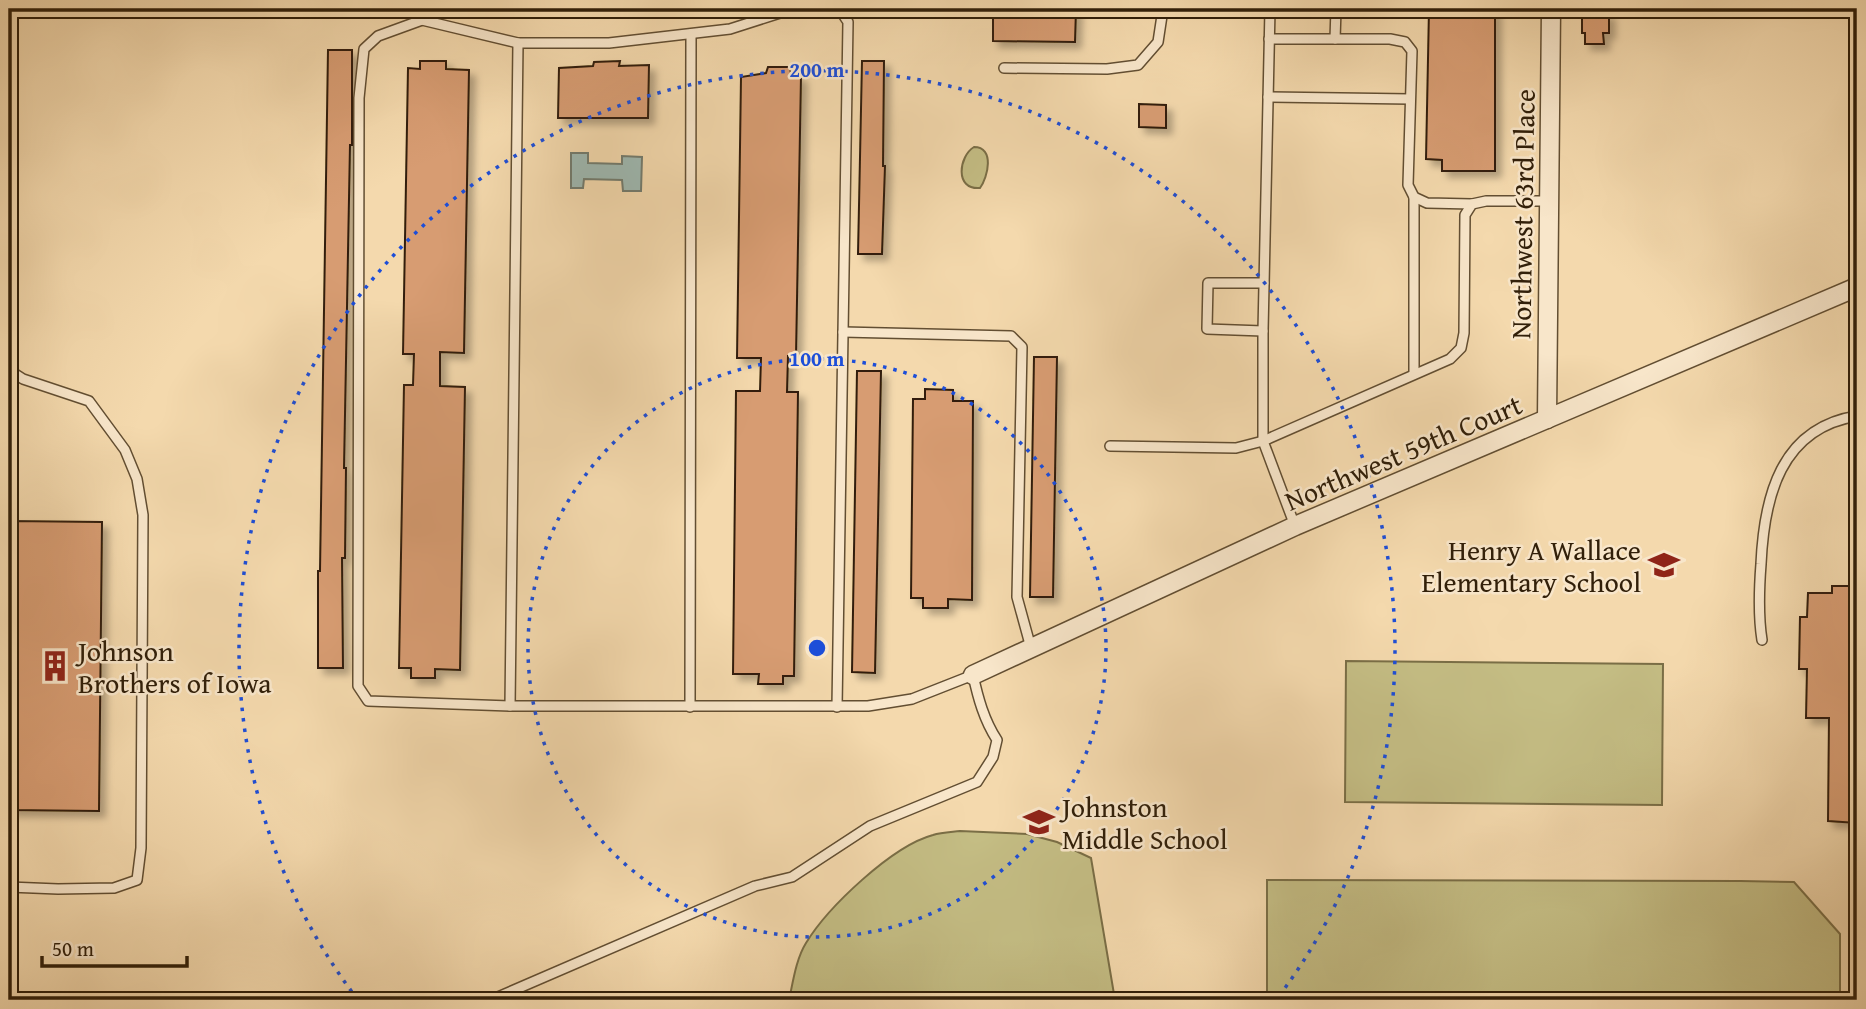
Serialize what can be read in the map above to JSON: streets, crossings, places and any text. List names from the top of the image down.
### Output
{
  "streets": {
    "street": ["Northwest 63rd Place", "Northwest 59th Court"]
  },
  "crossings": [
    ["Northwest 63rd Place", "Northwest 59th Court"]
  ],
  "places": {
    "school or university": ["Henry A Wallace Elementary School", "Johnston Middle School"],
    "building": ["Johnson Brothers of Iowa"]
  },
  "scale_bar": "50 m",
  "rings": ["200 m", "100 m"]
}
